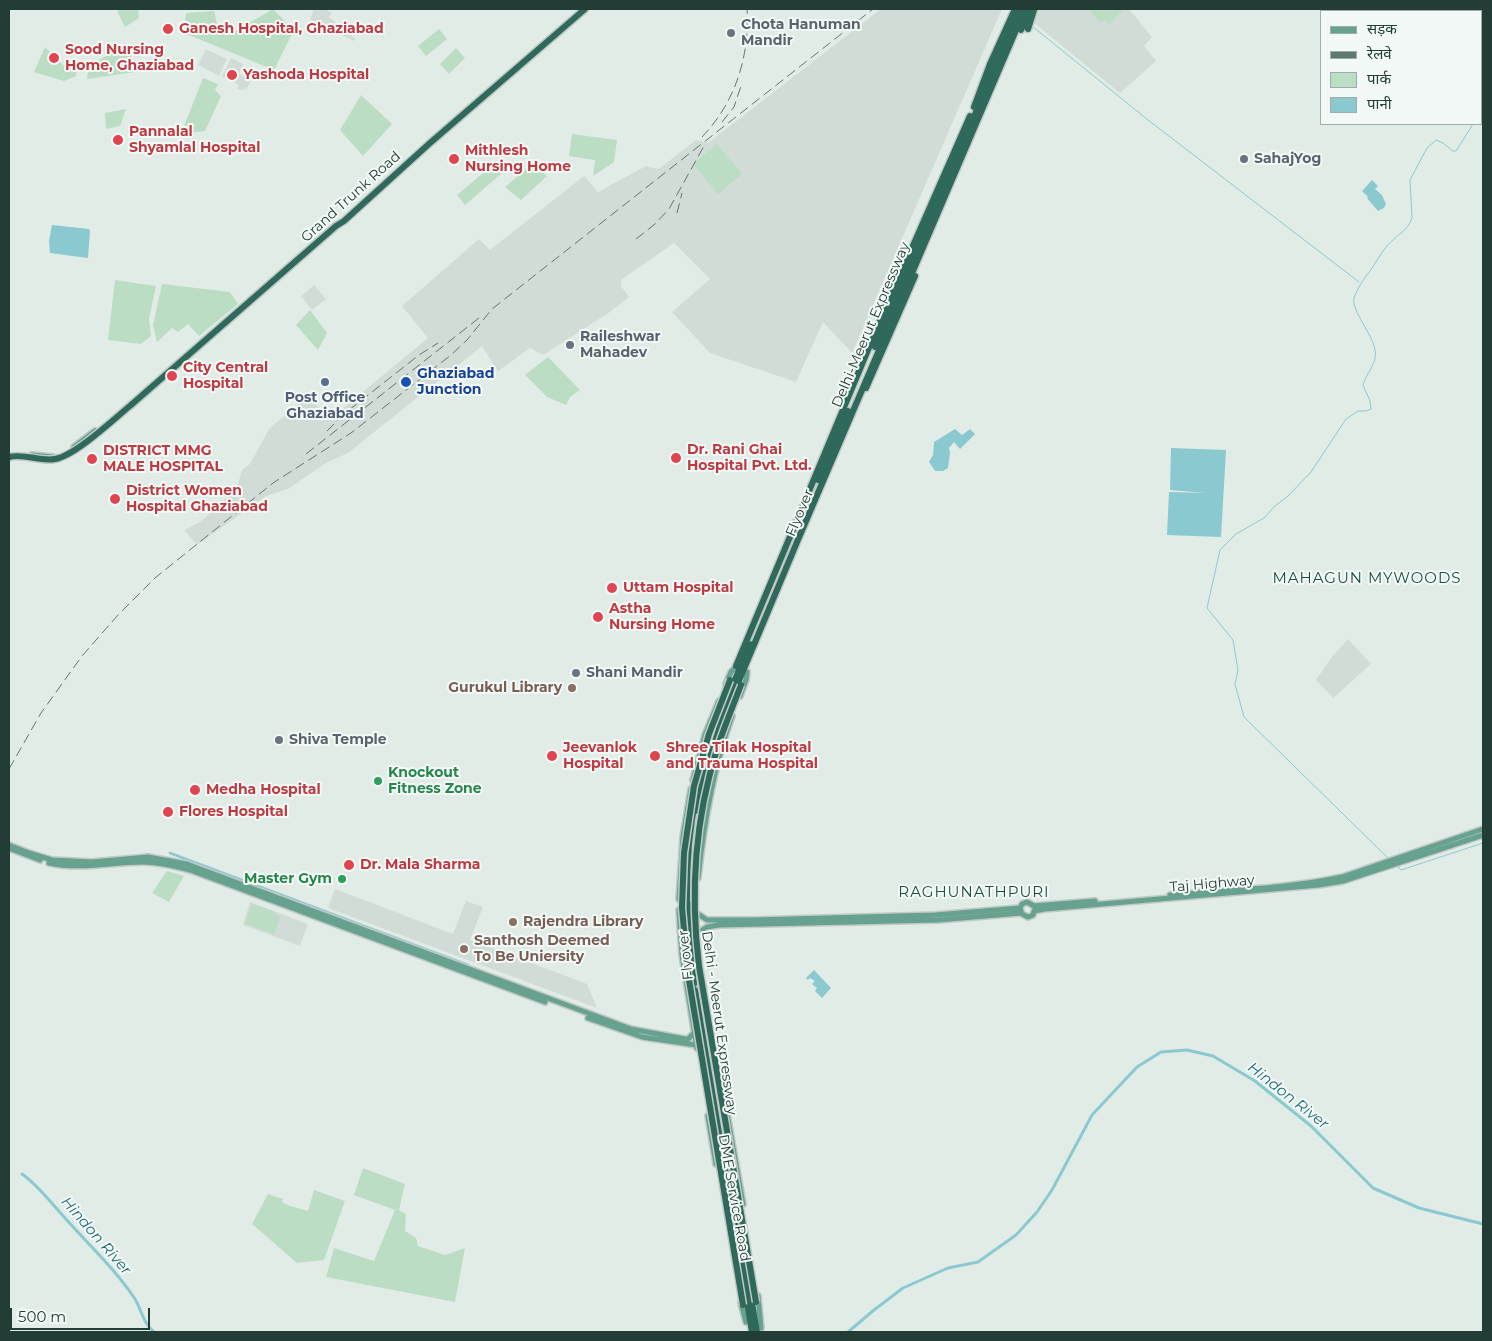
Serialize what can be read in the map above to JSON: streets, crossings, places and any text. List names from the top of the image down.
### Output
{
  "streets": {
    "highway": [
      "Grand Trunk Road",
      "Delhi-Meerut Expressway",
      "Flyover",
      "Delhi - Meerut Expressway"
    ],
    "main road": ["Taj Highway", "DME Service Road"]
  },
  "crossings": [
    ["Delhi-Meerut Expressway", "Flyover"],
    ["Delhi-Meerut Expressway", "Delhi - Meerut Expressway"],
    ["Flyover", "Delhi - Meerut Expressway"],
    ["Flyover", "DME Service Road"],
    ["Delhi - Meerut Expressway", "DME Service Road"]
  ],
  "districts": ["MAHAGUN MYWOODS", "RAGHUNATHPURI"],
  "water": ["Hindon River"],
  "places": [
    "Ganesh Hospital, Ghaziabad",
    "Chota Hanuman Mandir",
    "Sood Nursing Home, Ghaziabad",
    "Yashoda Hospital",
    "Pannalal Shyamlal Hospital",
    "Mithlesh Nursing Home",
    "SahajYog",
    "Raileshwar Mahadev",
    "City Central Hospital",
    "Post Office Ghaziabad",
    "Ghaziabad Junction",
    "Dr. Rani Ghai Hospital Pvt. Ltd.",
    "DISTRICT MMG MALE HOSPITAL",
    "District Women Hospital Ghaziabad",
    "Uttam Hospital",
    "Astha Nursing Home",
    "Shani Mandir",
    "Gurukul Library",
    "Shiva Temple",
    "Jeevanlok Hospital",
    "Shree Tilak Hospital and Trauma Hospital",
    "Knockout Fitness Zone",
    "Medha Hospital",
    "Flores Hospital",
    "Dr. Mala Sharma",
    "Master Gym",
    "Rajendra Library",
    "Santhosh Deemed To Be Uniersity"
  ],
  "legend": [
    "सड़क",
    "रेलवे",
    "पार्क",
    "पानी"
  ],
  "scale_bar": "500 m"
}
